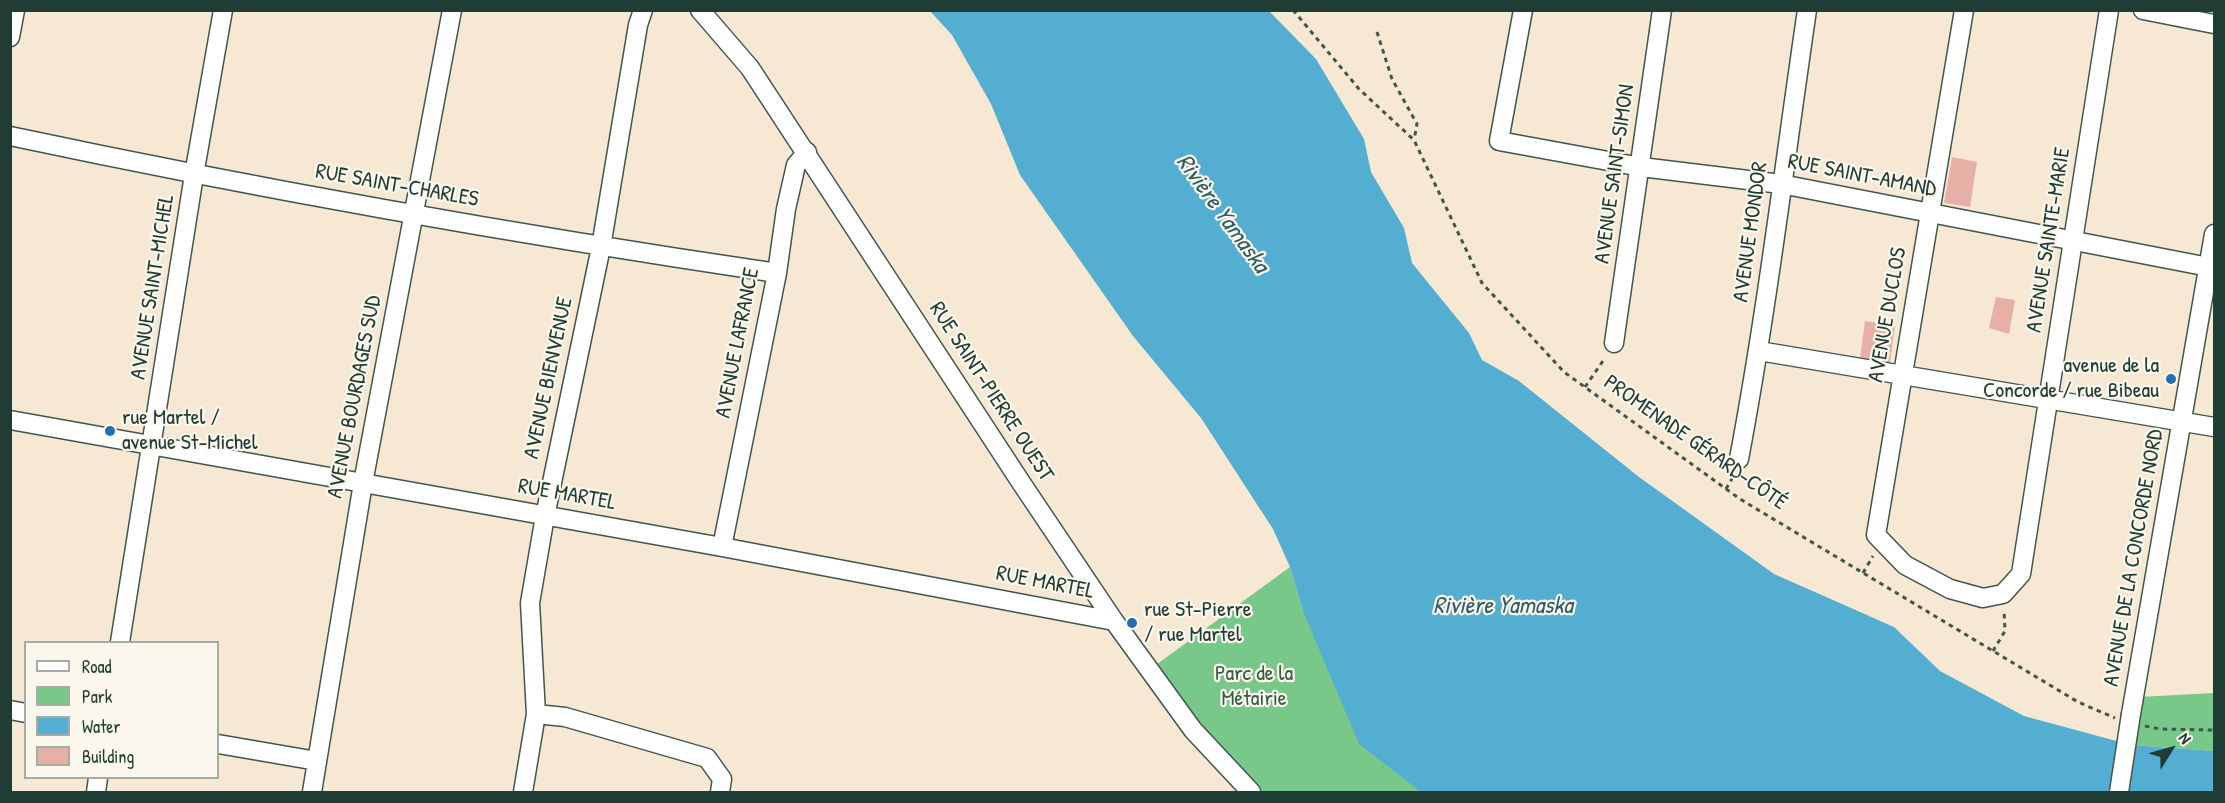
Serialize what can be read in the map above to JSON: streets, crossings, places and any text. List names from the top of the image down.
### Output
{
  "streets": {
    "street": [
      "AVENUE SAINT-SIMON",
      "RUE SAINT-AMAND",
      "RUE SAINT-CHARLES",
      "AVENUE MONDOR",
      "AVENUE SAINTE-MARIE",
      "AVENUE SAINT-MICHEL",
      "AVENUE DUCLOS",
      "AVENUE LAFRANCE",
      "AVENUE BIENVENUE",
      "RUE SAINT-PIERRE OUEST",
      "AVENUE BOURDAGES SUD",
      "RUE MARTEL",
      "AVENUE DE LA CONCORDE NORD"
    ],
    "path": ["PROMENADE GÉRARD-CÔTÉ"]
  },
  "crossings": [
    ["AVENUE SAINT-SIMON", "RUE SAINT-AMAND"],
    ["RUE SAINT-AMAND", "AVENUE MONDOR"],
    ["RUE SAINT-AMAND", "AVENUE SAINTE-MARIE"],
    ["RUE SAINT-AMAND", "AVENUE DUCLOS"],
    ["RUE SAINT-AMAND", "AVENUE DE LA CONCORDE NORD"],
    ["RUE SAINT-CHARLES", "AVENUE SAINT-MICHEL"],
    ["RUE SAINT-CHARLES", "AVENUE LAFRANCE"],
    ["RUE SAINT-CHARLES", "AVENUE BIENVENUE"],
    ["RUE SAINT-CHARLES", "AVENUE BOURDAGES SUD"],
    ["AVENUE SAINTE-MARIE", "AVENUE DUCLOS"],
    ["AVENUE SAINT-MICHEL", "RUE MARTEL"],
    ["AVENUE LAFRANCE", "RUE SAINT-PIERRE OUEST"],
    ["AVENUE LAFRANCE", "RUE MARTEL"],
    ["AVENUE BIENVENUE", "RUE MARTEL"],
    ["RUE SAINT-PIERRE OUEST", "RUE MARTEL"],
    ["AVENUE BOURDAGES SUD", "RUE MARTEL"],
    ["PROMENADE GÉRARD-CÔTÉ", "AVENUE DE LA CONCORDE NORD"]
  ],
  "water": ["Rivière Yamaska"],
  "parks": ["Parc de la Métairie"],
  "places": ["avenue de la Concorde / rue Bibeau", "rue Martel / avenue St-Michel", "rue St-Pierre / rue Martel"],
  "legend": [
    "Road",
    "Park",
    "Water",
    "Building"
  ],
  "north": "top right"
}
